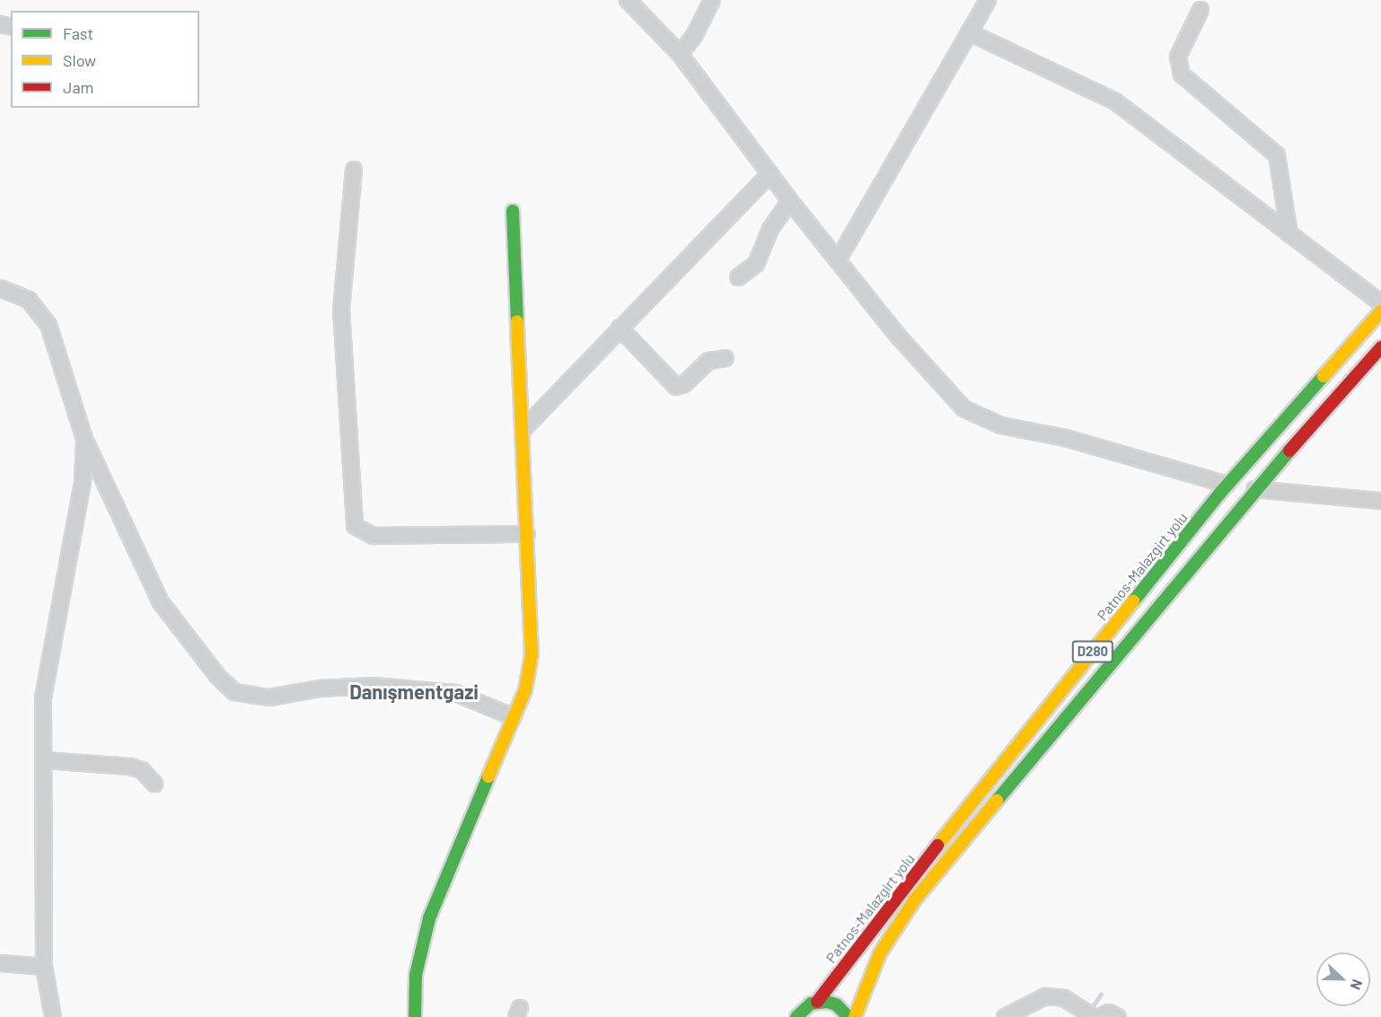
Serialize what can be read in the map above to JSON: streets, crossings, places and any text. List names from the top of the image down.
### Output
{
  "streets": {
    "main road": ["Patnos-Malazgirt yolu", "D280"]
  },
  "crossings": [
    ["Patnos-Malazgirt yolu", "D280"]
  ],
  "districts": ["Danışmentgazi"],
  "legend": ["Fast", "Slow", "Jam"],
  "north": "right"
}
